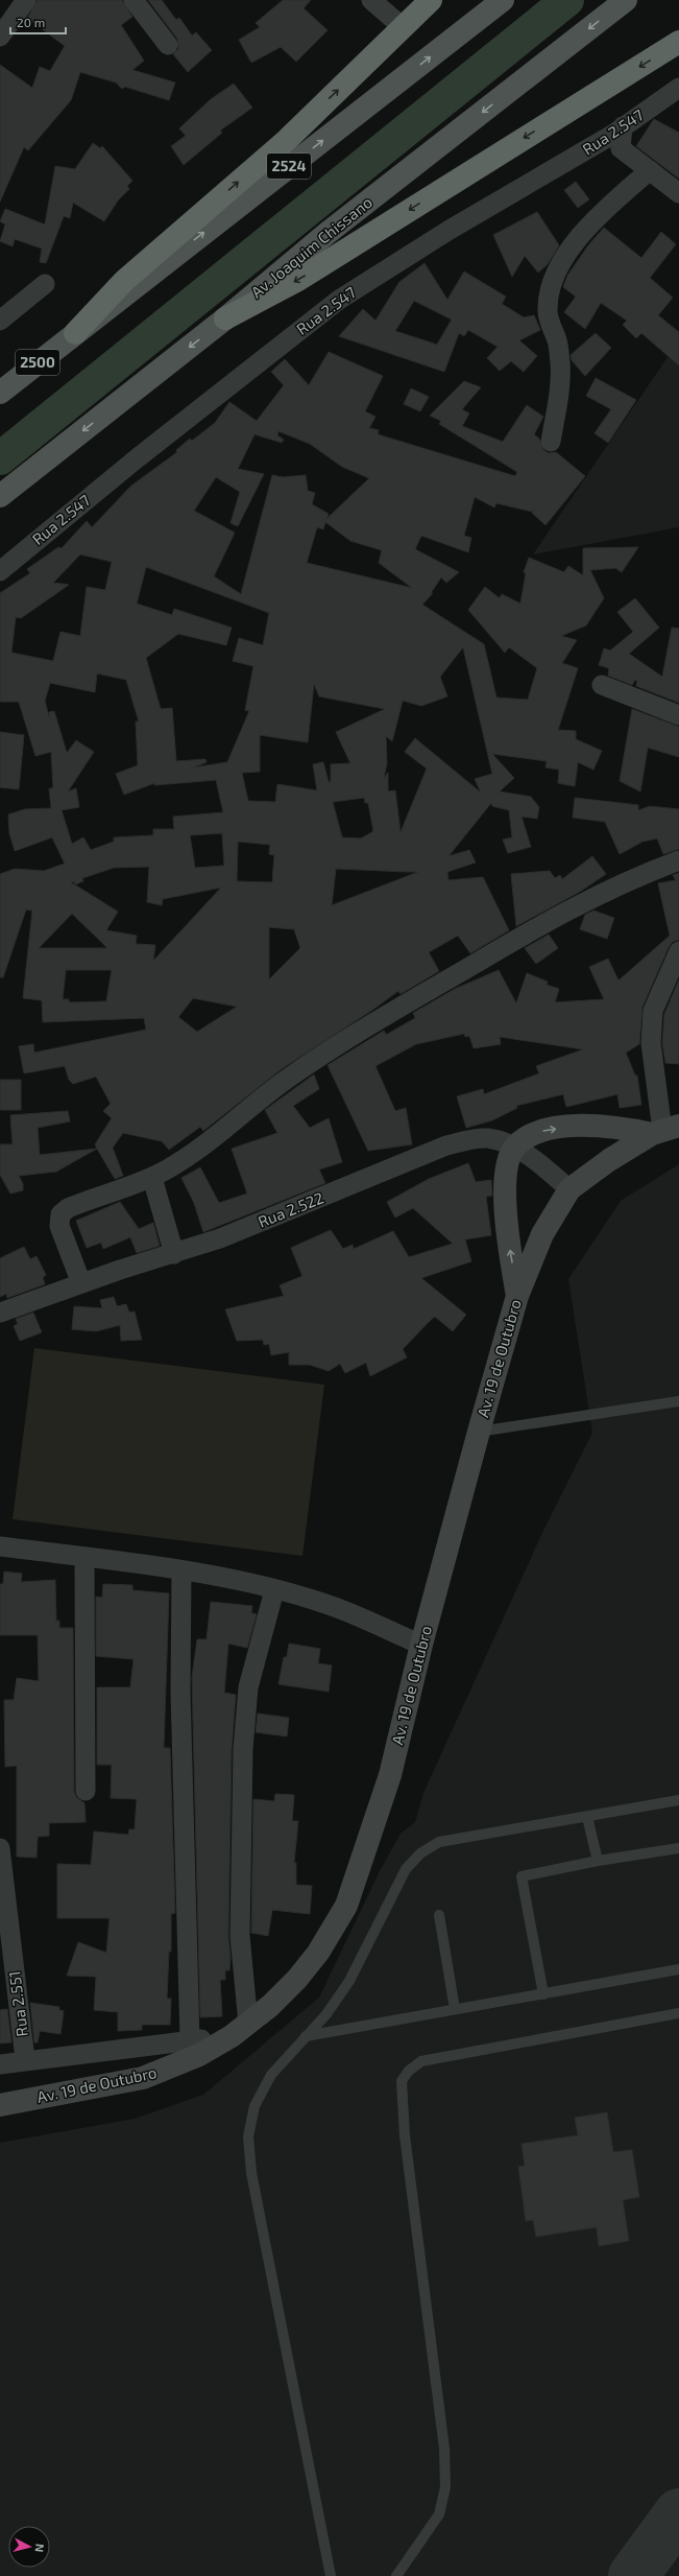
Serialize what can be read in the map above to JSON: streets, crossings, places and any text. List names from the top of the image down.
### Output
{
  "streets": {
    "main road": ["2524", "Av. Joaquim Chissano", "2500"],
    "street": [
      "Rua 2.547",
      "Rua 2.522",
      "Av. 19 de Outubro",
      "Rua 2.551"
    ]
  },
  "crossings": [
    ["2524", "2500"],
    ["Rua 2.522", "Av. 19 de Outubro"]
  ],
  "scale_bar": "20 m",
  "north": "right"
}
